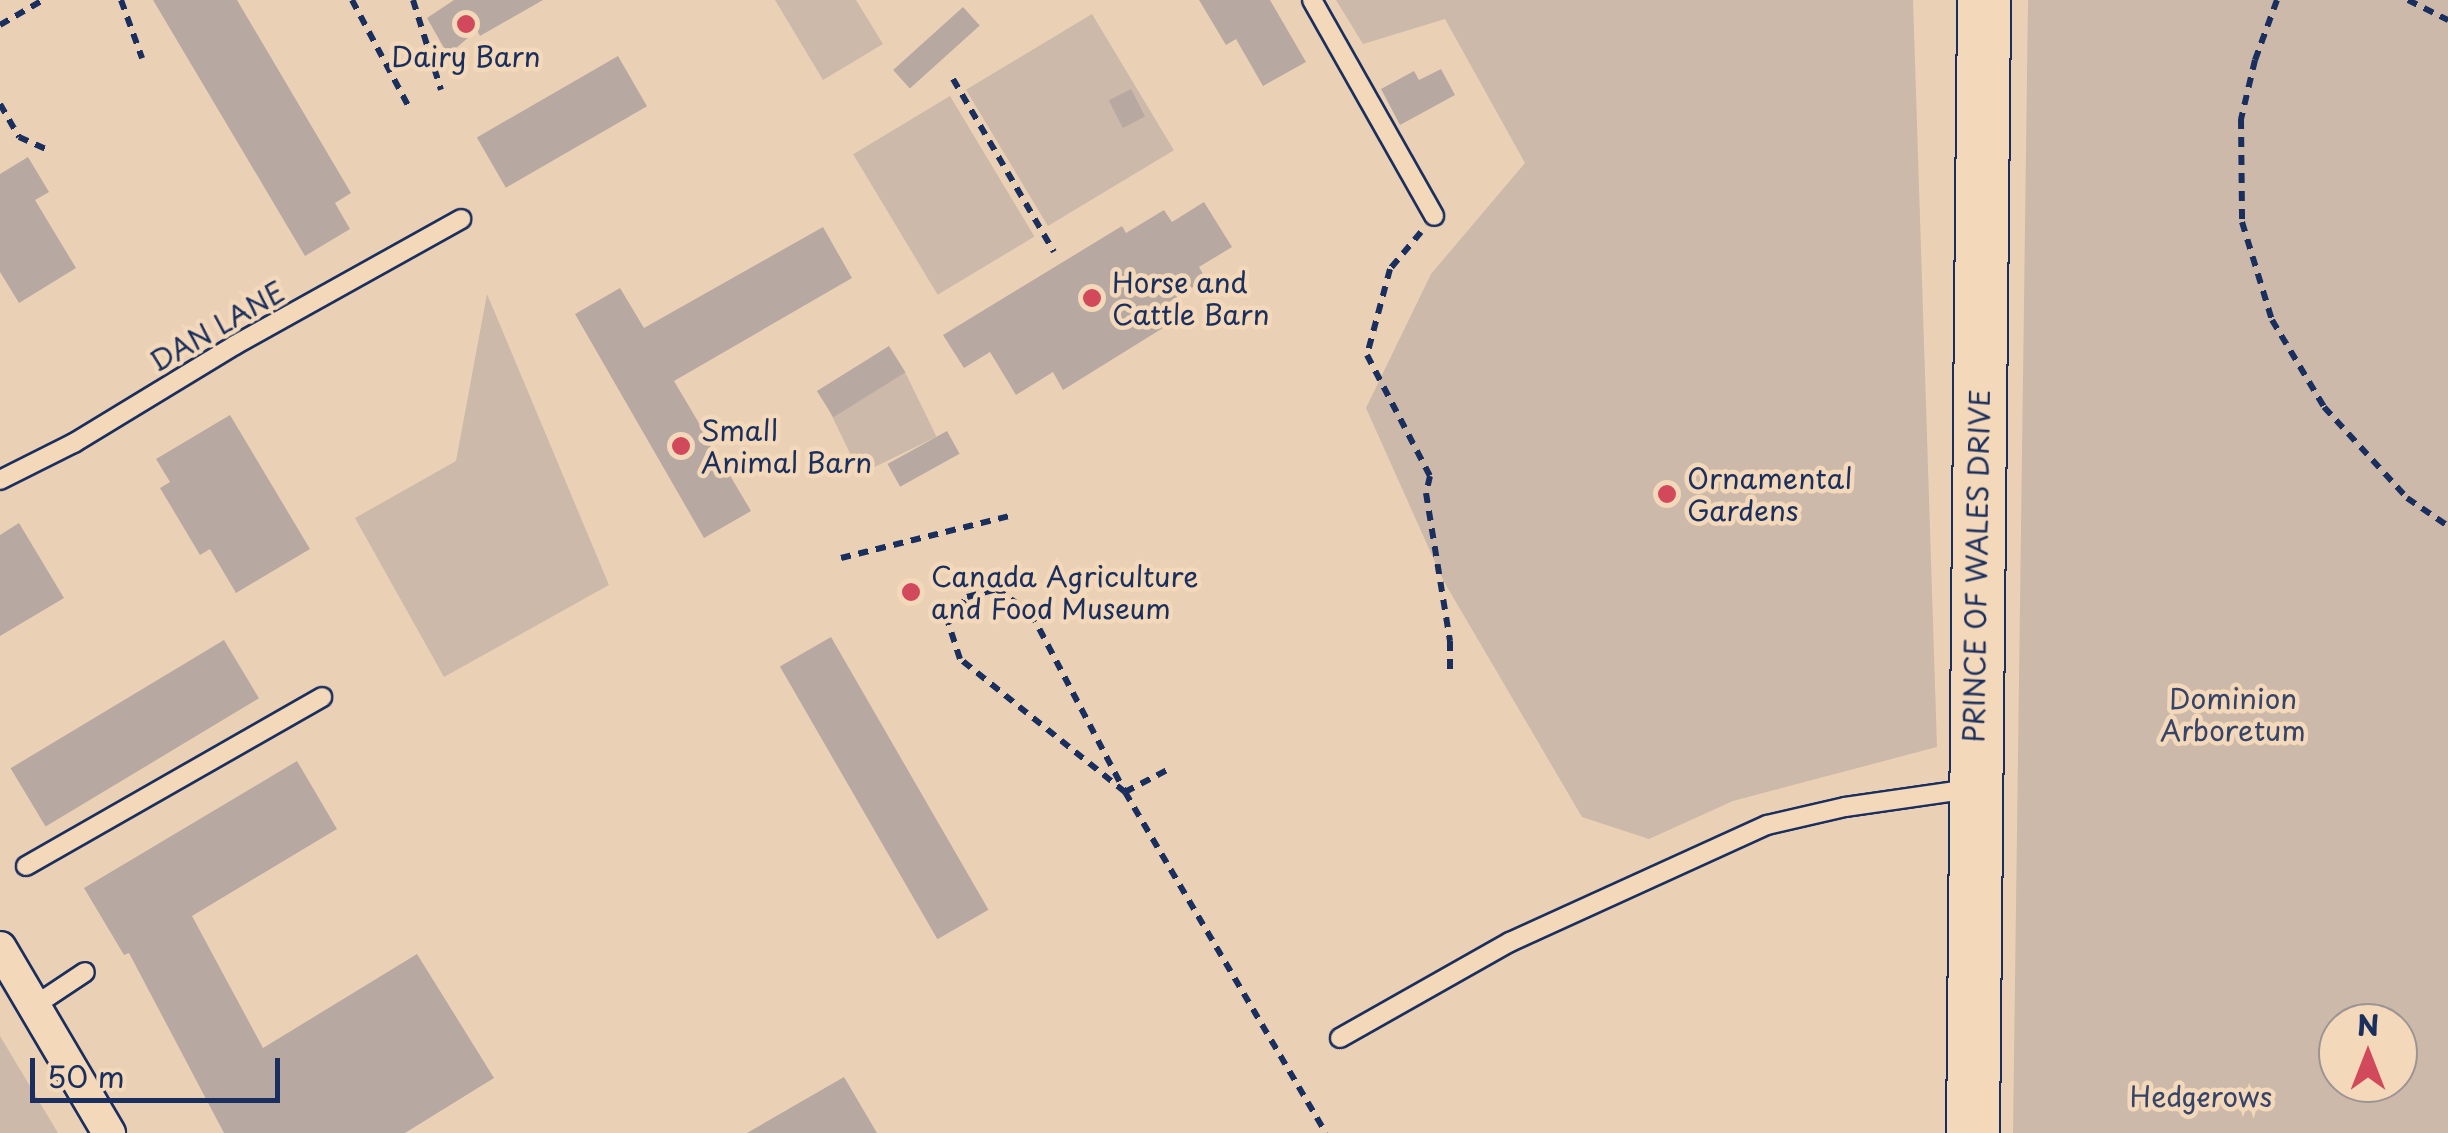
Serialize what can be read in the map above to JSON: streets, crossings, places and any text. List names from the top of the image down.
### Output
{
  "streets": {
    "main road": ["PRINCE OF WALES DRIVE"],
    "lane": ["DAN LANE"]
  },
  "parks": ["Dominion Arboretum", "Hedgerows"],
  "places": [
    "Dairy Barn",
    "Horse and Cattle Barn",
    "Small Animal Barn",
    "Ornamental Gardens",
    "Canada Agriculture and Food Museum"
  ],
  "scale_bar": "50 m",
  "north": "top"
}
